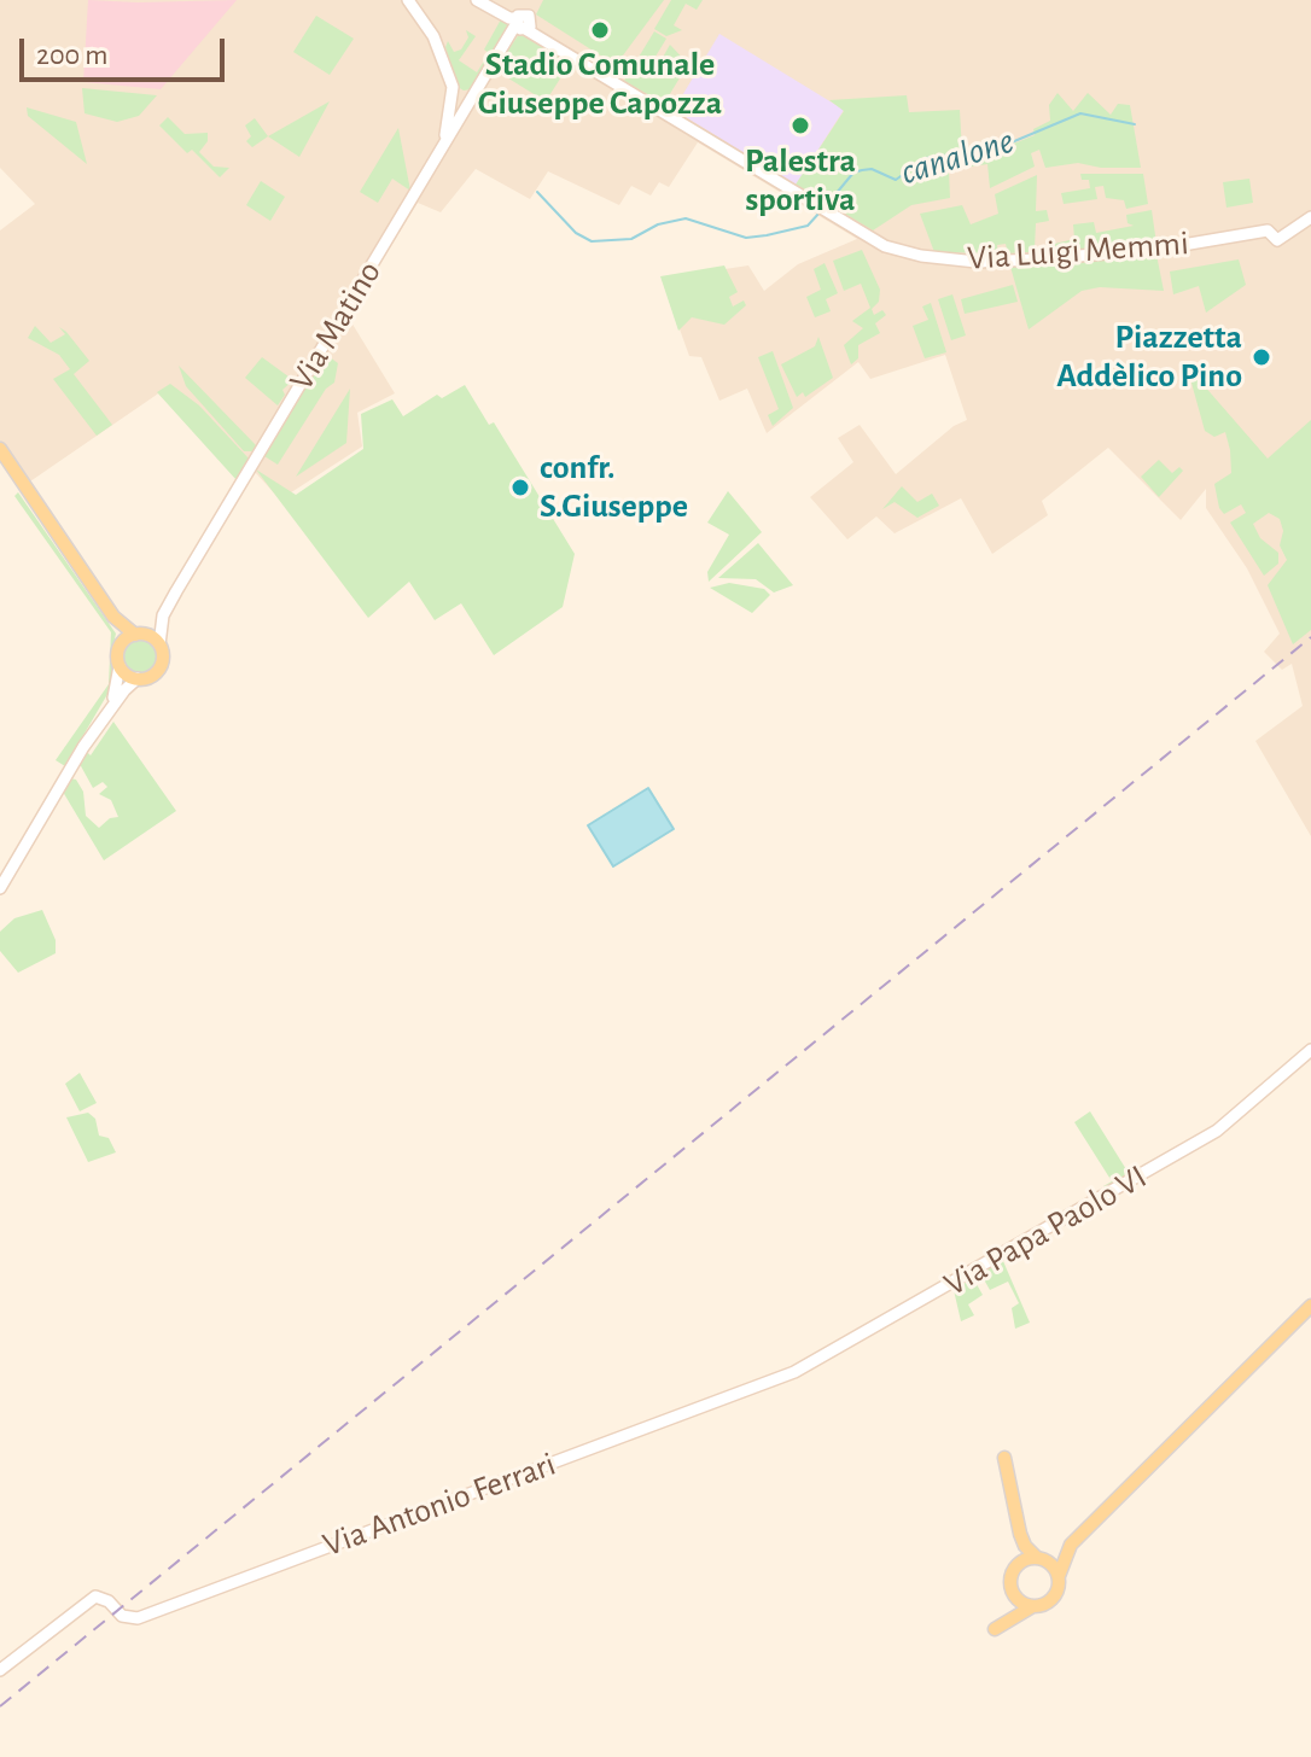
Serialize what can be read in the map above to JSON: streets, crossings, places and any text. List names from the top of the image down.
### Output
{
  "streets": {
    "street": [
      "Via Luigi Memmi",
      "Via Matino",
      "Via Papa Paolo VI",
      "Via Antonio Ferrari"
    ]
  },
  "crossings": [
    ["Via Luigi Memmi", "Via Matino"],
    ["Via Papa Paolo VI", "Via Antonio Ferrari"]
  ],
  "water": ["canalone"],
  "places": [
    "Stadio Comunale Giuseppe Capozza",
    "Palestra sportiva",
    "Piazzetta Addèlico Pino",
    "confr. S.Giuseppe"
  ],
  "scale_bar": "200 m"
}
